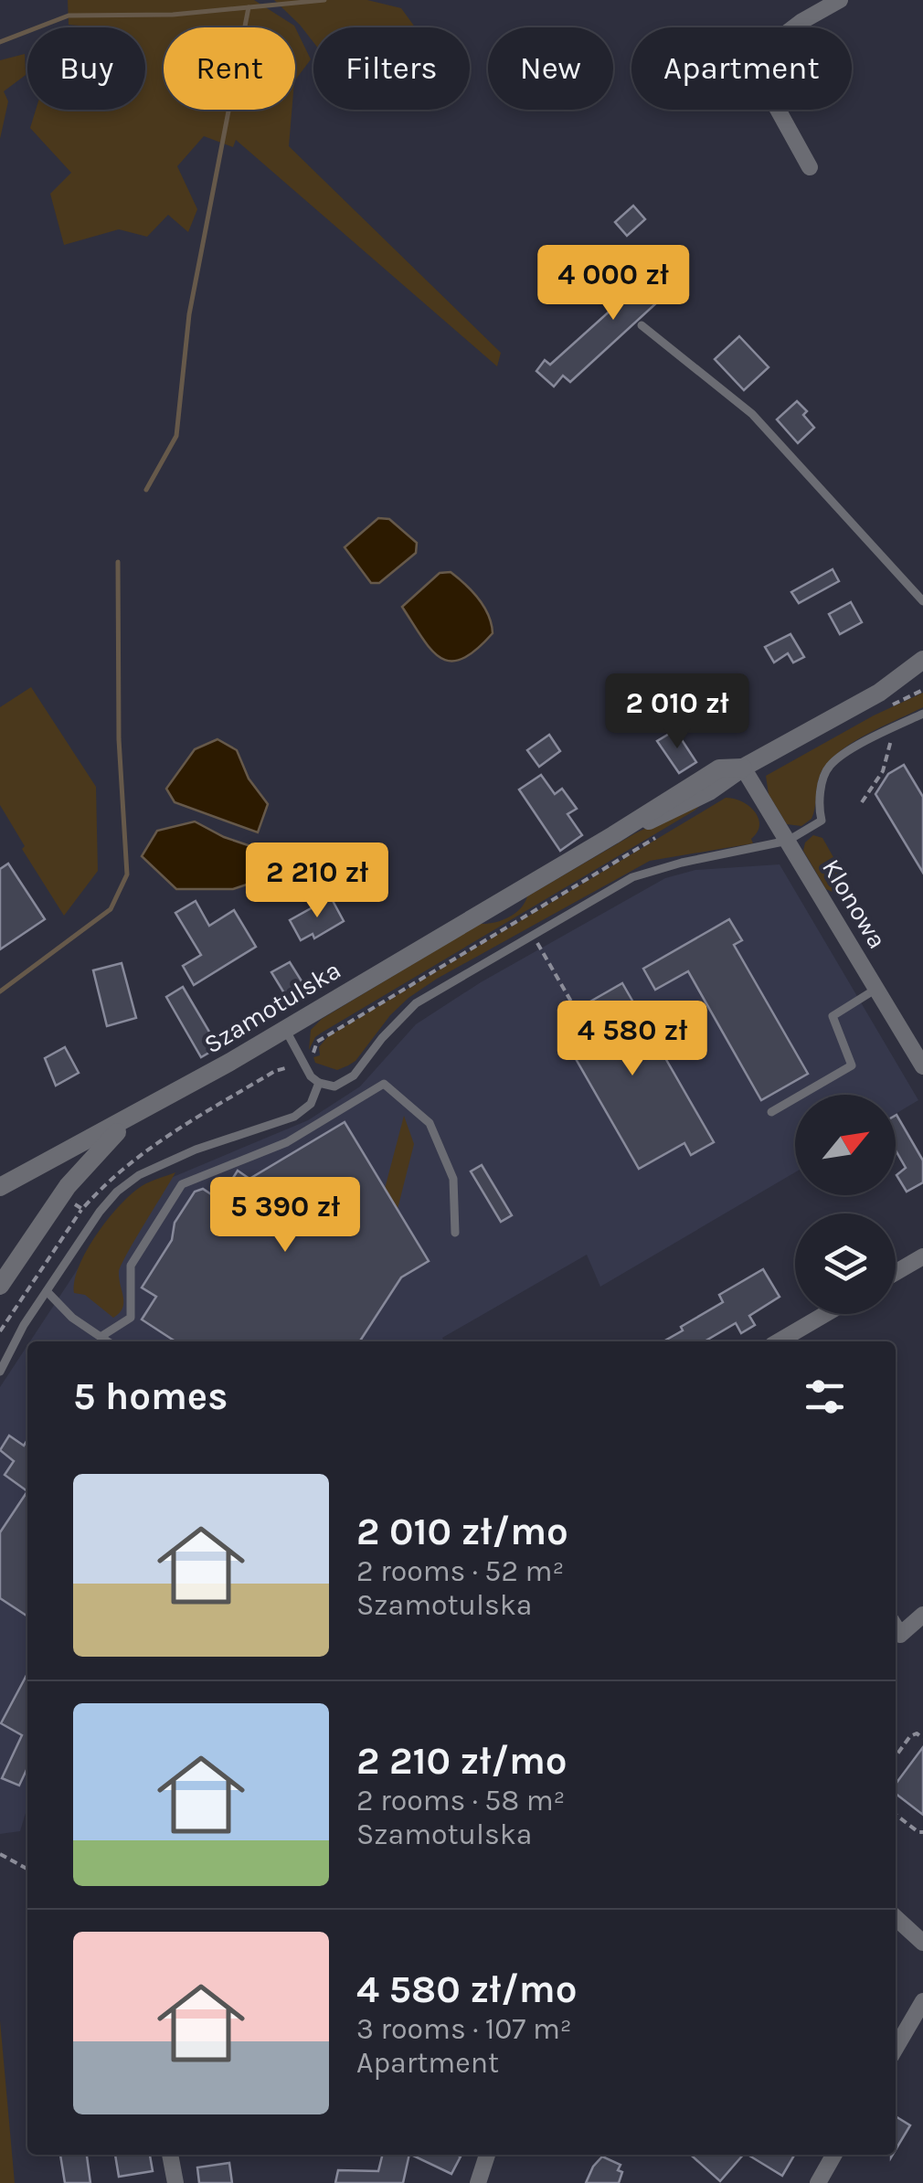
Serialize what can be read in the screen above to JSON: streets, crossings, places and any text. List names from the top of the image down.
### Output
{
  "streets": {
    "street": ["Klonowa", "Szamotulska"]
  },
  "crossings": [
    ["Klonowa", "Szamotulska"]
  ],
  "north": "top right",
  "page": {
    "chip": [
      "Buy",
      "Rent",
      "Filters",
      "New",
      "Apartment"
    ],
    "price": [
      "4 000 zł",
      "2 010 zł",
      "2 210 zł",
      "4 580 zł",
      "5 390 zł"
    ],
    "heading": "5 homes",
    "list": [
      {
        "name": "2 010 zł/mo",
        "note": "2 rooms · 52 m² · Szamotulska"
      },
      {
        "name": "2 210 zł/mo",
        "note": "2 rooms · 58 m² · Szamotulska"
      },
      {
        "name": "4 580 zł/mo",
        "note": "3 rooms · 107 m² · Apartment"
      }
    ]
  }
}
